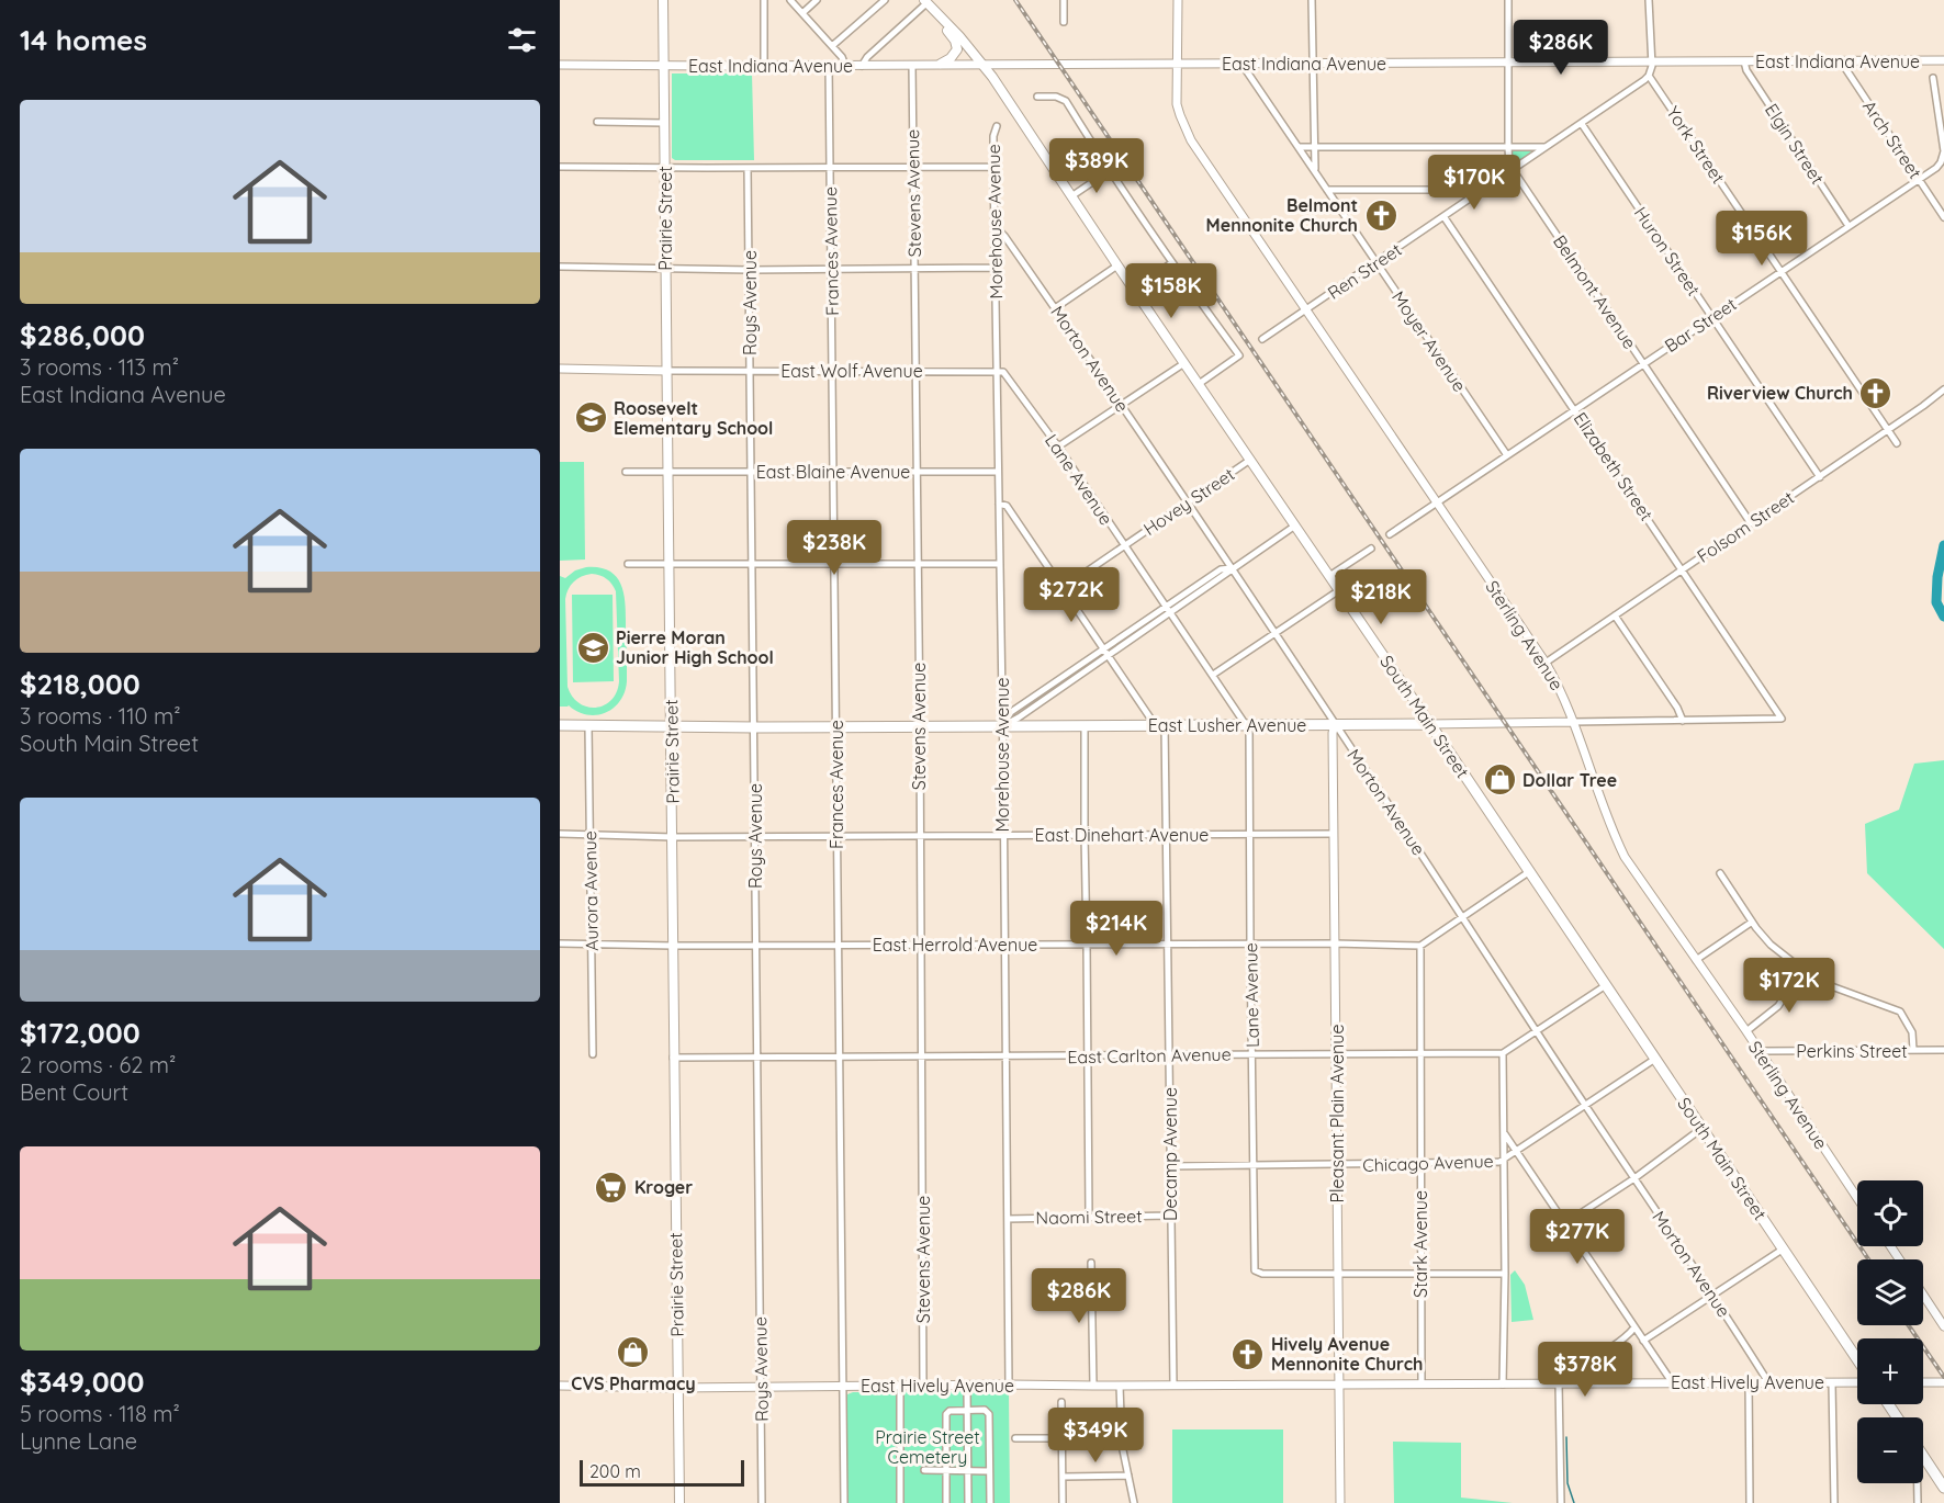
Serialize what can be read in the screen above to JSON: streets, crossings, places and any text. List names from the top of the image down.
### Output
{
  "streets": {
    "main road": ["Prairie Street", "South Main Street", "East Lusher Avenue"],
    "street": [
      "East Indiana Avenue",
      "Arch Street",
      "Elgin Street",
      "York Street",
      "Stevens Avenue",
      "Morehouse Avenue",
      "Frances Avenue",
      "Huron Street",
      "Ren Street",
      "Belmont Avenue",
      "Roys Avenue",
      "Bar Street",
      "Moyer Avenue",
      "Morton Avenue",
      "East Wolf Avenue",
      "Elizabeth Street",
      "East Blaine Avenue",
      "Lane Avenue",
      "Hovey Street",
      "Folsom Street",
      "Sterling Avenue",
      "East Dinehart Avenue",
      "Aurora Avenue",
      "East Herrold Avenue",
      "Perkins Street",
      "East Carlton Avenue",
      "Pleasant Plain Avenue",
      "Decamp Avenue",
      "Chicago Avenue",
      "Naomi Street",
      "Stark Avenue",
      "East Hively Avenue"
    ]
  },
  "crossings": [
    ["East Indiana Avenue", "Arch Street"],
    ["East Indiana Avenue", "Elgin Street"],
    ["East Indiana Avenue", "Stevens Avenue"],
    ["East Indiana Avenue", "Prairie Street"],
    ["East Indiana Avenue", "Frances Avenue"],
    ["East Indiana Avenue", "Belmont Avenue"],
    ["East Indiana Avenue", "Moyer Avenue"],
    ["East Indiana Avenue", "Sterling Avenue"],
    ["East Indiana Avenue", "South Main Street"],
    ["Arch Street", "Bar Street"],
    ["Elgin Street", "Bar Street"],
    ["York Street", "Ren Street"],
    ["York Street", "Bar Street"],
    ["York Street", "Folsom Street"],
    ["Stevens Avenue", "East Wolf Avenue"],
    ["Stevens Avenue", "East Blaine Avenue"],
    ["Stevens Avenue", "East Lusher Avenue"],
    ["Stevens Avenue", "East Dinehart Avenue"],
    ["Stevens Avenue", "East Herrold Avenue"],
    ["Stevens Avenue", "East Carlton Avenue"],
    ["Stevens Avenue", "East Hively Avenue"],
    ["Prairie Street", "East Wolf Avenue"],
    ["Prairie Street", "East Blaine Avenue"],
    ["Prairie Street", "East Lusher Avenue"],
    ["Prairie Street", "East Dinehart Avenue"],
    ["Prairie Street", "East Herrold Avenue"],
    ["Prairie Street", "East Carlton Avenue"],
    ["Prairie Street", "East Hively Avenue"],
    ["Morehouse Avenue", "Morton Avenue"],
    ["Morehouse Avenue", "East Wolf Avenue"],
    ["Morehouse Avenue", "East Blaine Avenue"],
    ["Morehouse Avenue", "Lane Avenue"],
    ["Morehouse Avenue", "East Lusher Avenue"],
    ["Morehouse Avenue", "East Dinehart Avenue"],
    ["Morehouse Avenue", "East Herrold Avenue"],
    ["Morehouse Avenue", "East Carlton Avenue"],
    ["Morehouse Avenue", "Naomi Street"],
    ["Morehouse Avenue", "East Hively Avenue"],
    ["Frances Avenue", "East Wolf Avenue"],
    ["Frances Avenue", "East Blaine Avenue"],
    ["Frances Avenue", "East Lusher Avenue"],
    ["Frances Avenue", "East Dinehart Avenue"],
    ["Frances Avenue", "East Herrold Avenue"],
    ["Frances Avenue", "East Carlton Avenue"],
    ["Frances Avenue", "East Hively Avenue"],
    ["Huron Street", "Ren Street"],
    ["Huron Street", "Bar Street"],
    ["Huron Street", "Folsom Street"],
    ["Ren Street", "Belmont Avenue"],
    ["Ren Street", "Moyer Avenue"],
    ["Ren Street", "Elizabeth Street"],
    ["Ren Street", "Sterling Avenue"],
    ["Belmont Avenue", "Bar Street"],
    ["Belmont Avenue", "Folsom Street"],
    ["Roys Avenue", "East Wolf Avenue"],
    ["Roys Avenue", "East Blaine Avenue"],
    ["Roys Avenue", "East Lusher Avenue"],
    ["Roys Avenue", "East Dinehart Avenue"],
    ["Roys Avenue", "East Herrold Avenue"],
    ["Roys Avenue", "East Carlton Avenue"],
    ["Roys Avenue", "East Hively Avenue"],
    ["Bar Street", "Moyer Avenue"],
    ["Bar Street", "Elizabeth Street"],
    ["Bar Street", "Sterling Avenue"],
    ["Morton Avenue", "Hovey Street"],
    ["Morton Avenue", "East Lusher Avenue"],
    ["Morton Avenue", "Pleasant Plain Avenue"],
    ["Morton Avenue", "Chicago Avenue"],
    ["Morton Avenue", "East Hively Avenue"],
    ["East Wolf Avenue", "Lane Avenue"],
    ["Elizabeth Street", "Folsom Street"],
    ["Elizabeth Street", "East Lusher Avenue"],
    ["Lane Avenue", "Hovey Street"],
    ["Lane Avenue", "East Lusher Avenue"],
    ["Lane Avenue", "East Dinehart Avenue"],
    ["Lane Avenue", "East Herrold Avenue"],
    ["Lane Avenue", "East Carlton Avenue"],
    ["Lane Avenue", "Pleasant Plain Avenue"],
    ["Lane Avenue", "Chicago Avenue"],
    ["Hovey Street", "South Main Street"],
    ["Folsom Street", "Sterling Avenue"],
    ["Sterling Avenue", "East Lusher Avenue"],
    ["Sterling Avenue", "Perkins Street"],
    ["South Main Street", "East Lusher Avenue"],
    ["South Main Street", "Chicago Avenue"],
    ["East Lusher Avenue", "Aurora Avenue"],
    ["East Lusher Avenue", "Pleasant Plain Avenue"],
    ["East Lusher Avenue", "Decamp Avenue"],
    ["East Dinehart Avenue", "Aurora Avenue"],
    ["East Dinehart Avenue", "Pleasant Plain Avenue"],
    ["East Dinehart Avenue", "Decamp Avenue"],
    ["Aurora Avenue", "East Herrold Avenue"],
    ["East Herrold Avenue", "Pleasant Plain Avenue"],
    ["East Herrold Avenue", "Decamp Avenue"],
    ["East Herrold Avenue", "Stark Avenue"],
    ["East Carlton Avenue", "Pleasant Plain Avenue"],
    ["East Carlton Avenue", "Decamp Avenue"],
    ["East Carlton Avenue", "Stark Avenue"],
    ["Pleasant Plain Avenue", "Chicago Avenue"],
    ["Pleasant Plain Avenue", "East Hively Avenue"],
    ["Decamp Avenue", "Chicago Avenue"],
    ["Decamp Avenue", "Naomi Street"],
    ["Decamp Avenue", "East Hively Avenue"],
    ["Chicago Avenue", "Stark Avenue"],
    ["Stark Avenue", "East Hively Avenue"]
  ],
  "parks": ["Prairie Street Cemetery"],
  "places": {
    "church": ["Belmont Mennonite Church", "Riverview Church", "Hively Avenue Mennonite Church"],
    "school or university": ["Roosevelt Elementary School", "Pierre Moran Junior High School"],
    "shop": ["Dollar Tree", "CVS Pharmacy"],
    "supermarket": ["Kroger"]
  },
  "scale_bar": "200 m",
  "page": {
    "heading": "14 homes",
    "price": [
      "$286K",
      "$389K",
      "$170K",
      "$156K",
      "$158K",
      "$238K",
      "$272K",
      "$218K",
      "$214K",
      "$172K",
      "$277K",
      "$286K",
      "$378K",
      "$349K"
    ],
    "list": [
      {
        "name": "$286,000",
        "note": "3 rooms · 113 m² · East Indiana Avenue"
      },
      {
        "name": "$218,000",
        "note": "3 rooms · 110 m² · South Main Street"
      },
      {
        "name": "$172,000",
        "note": "2 rooms · 62 m² · Bent Court"
      },
      {
        "name": "$349,000",
        "note": "5 rooms · 118 m² · Lynne Lane"
      }
    ],
    "map_buttons": ["+", "−"],
    "scale": "200 m"
  }
}
